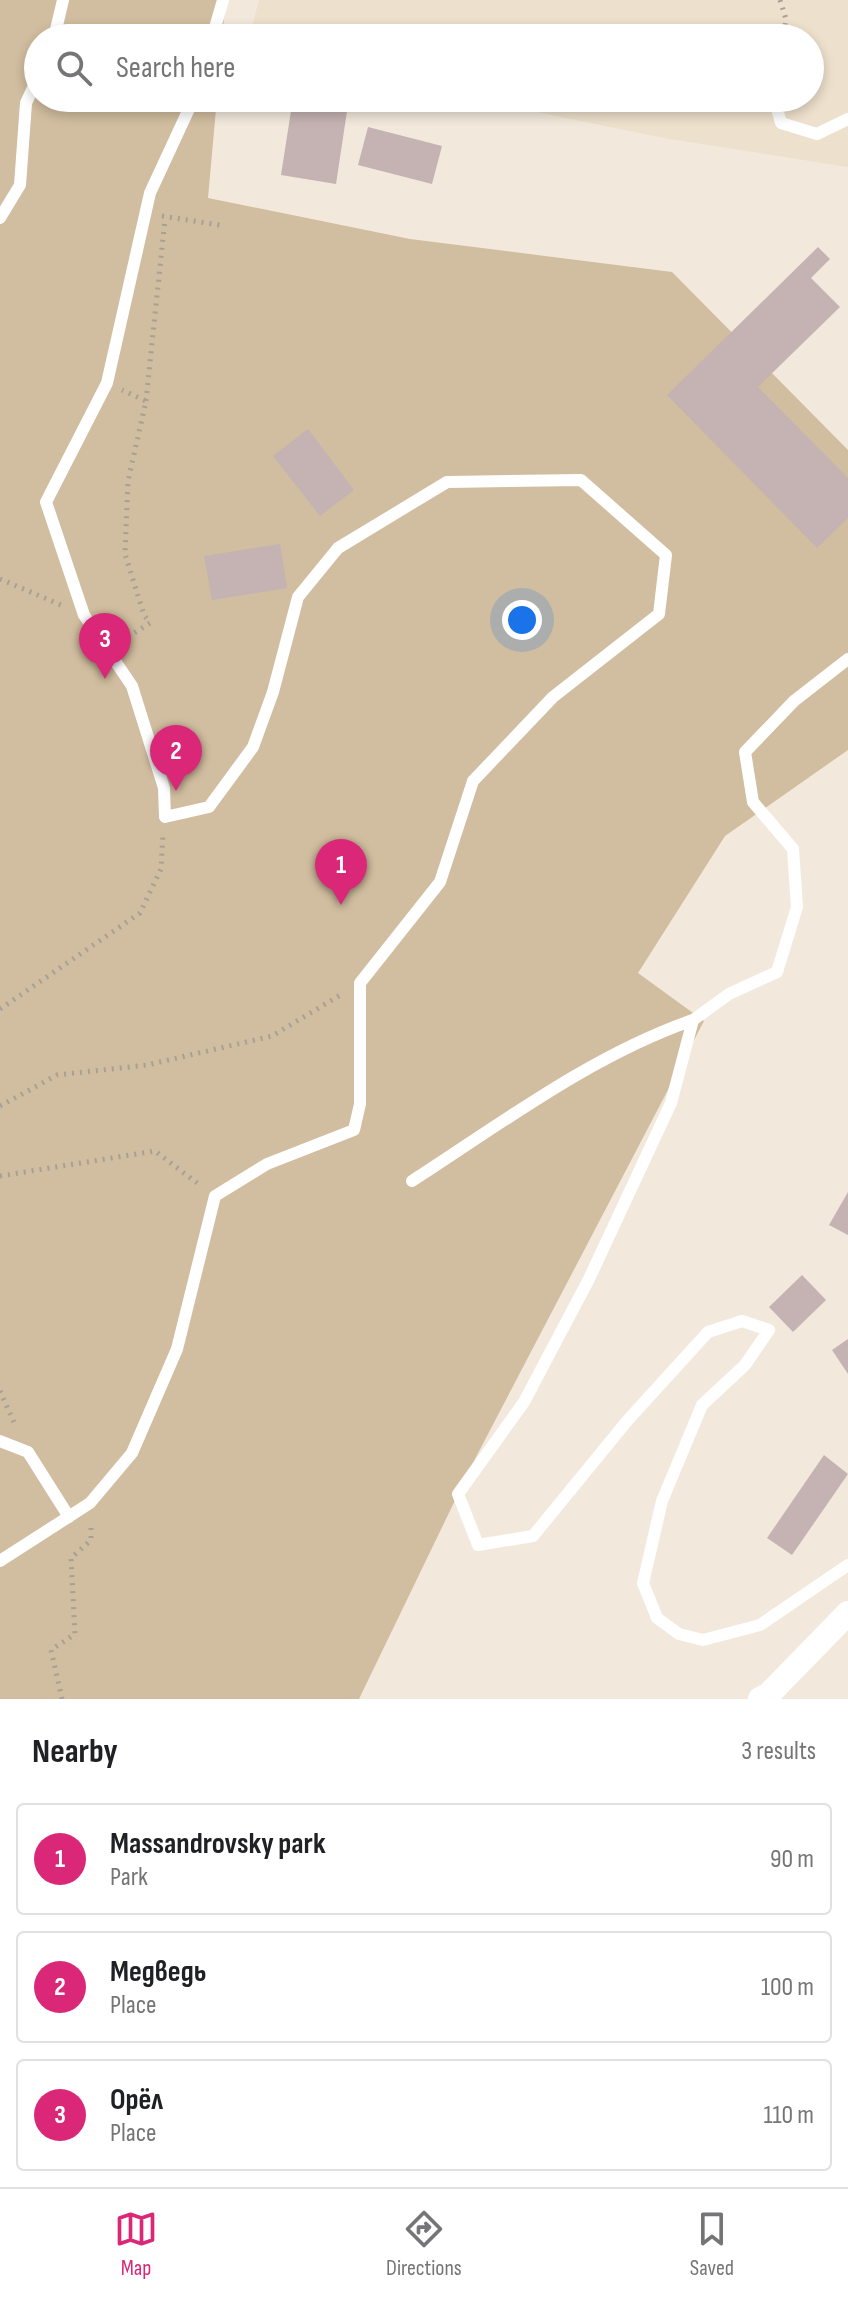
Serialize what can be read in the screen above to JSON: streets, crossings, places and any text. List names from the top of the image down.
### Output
{
  "page": {
    "search": "Search here",
    "pins": ["3", "2", "1"],
    "heading": ["Nearby", "3 results"],
    "list": [
      {
        "mark": "1",
        "name": "Massandrovsky park",
        "note": "Park",
        "value": "90 m"
      },
      {
        "mark": "2",
        "name": "Медведь",
        "note": "Place",
        "value": "100 m"
      },
      {
        "mark": "3",
        "name": "Орёл",
        "note": "Place",
        "value": "110 m"
      }
    ],
    "nav": ["Map", "Directions", "Saved"]
  }
}
